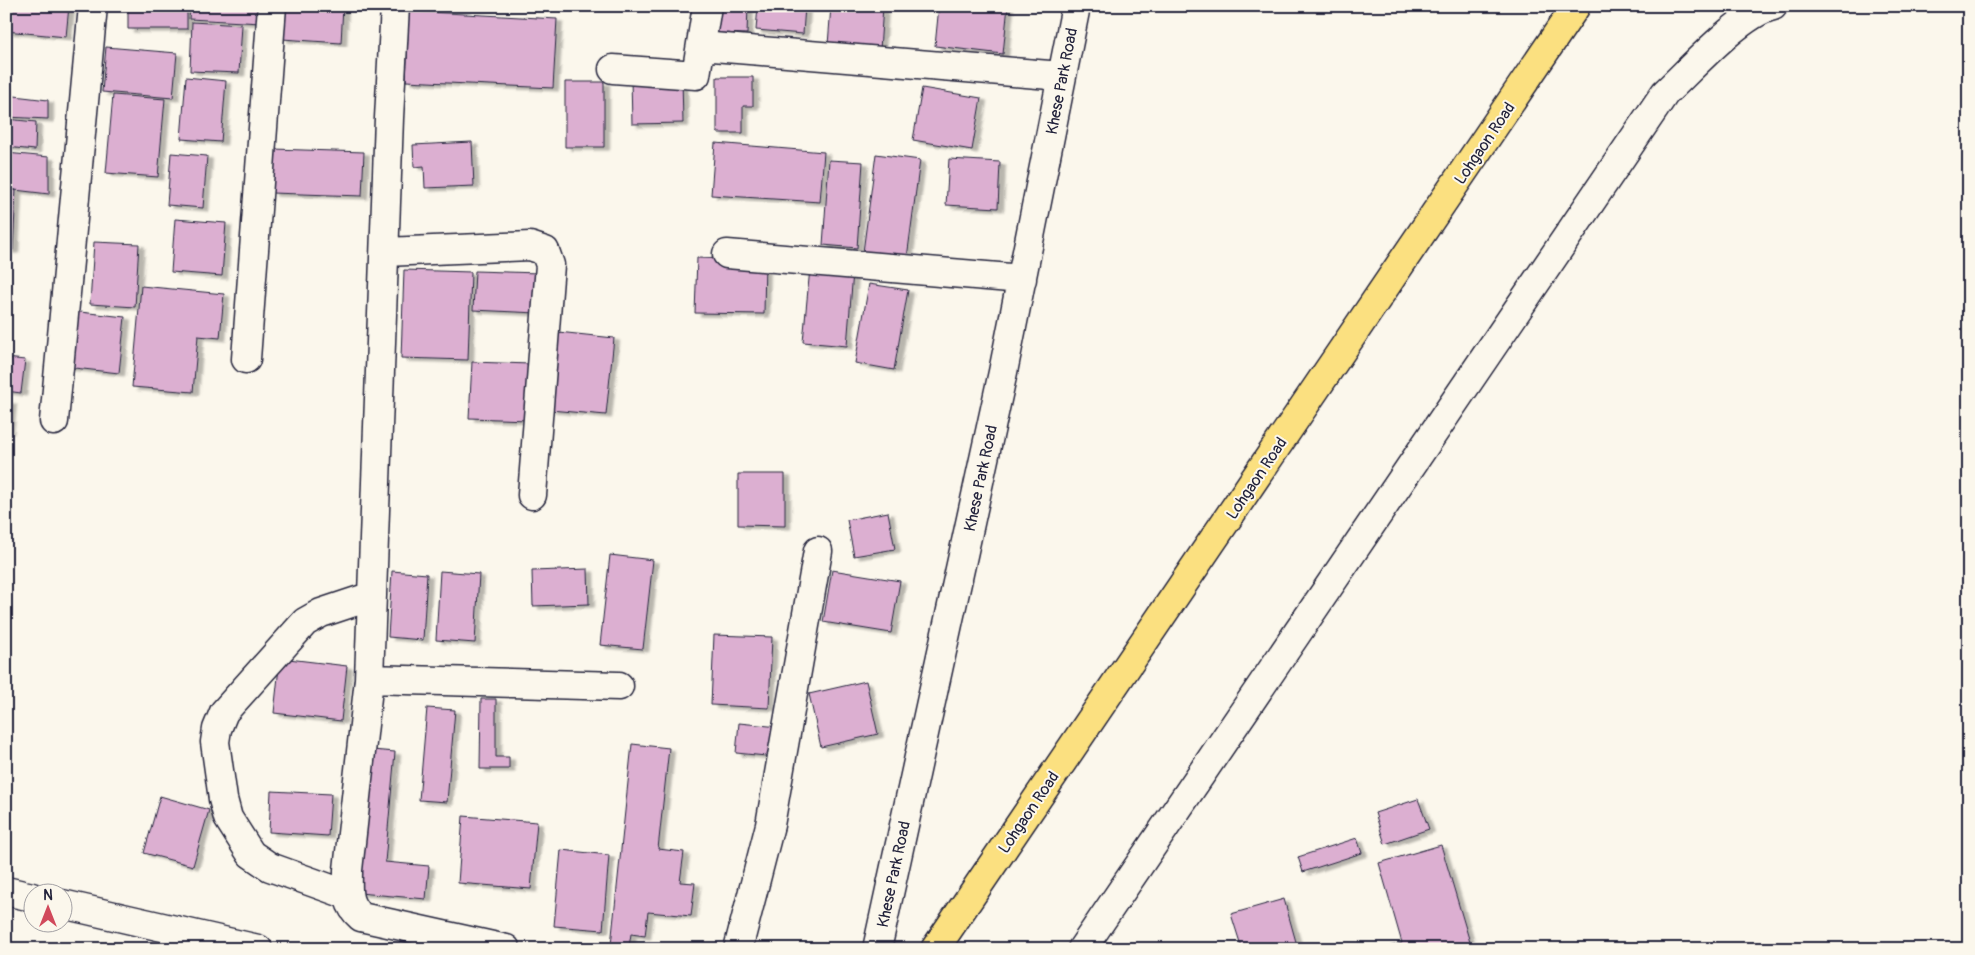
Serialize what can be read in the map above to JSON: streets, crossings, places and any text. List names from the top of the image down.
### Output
{
  "streets": {
    "main road": ["Lohgaon Road"],
    "street": ["Khese Park Road"]
  },
  "north": "top"
}
